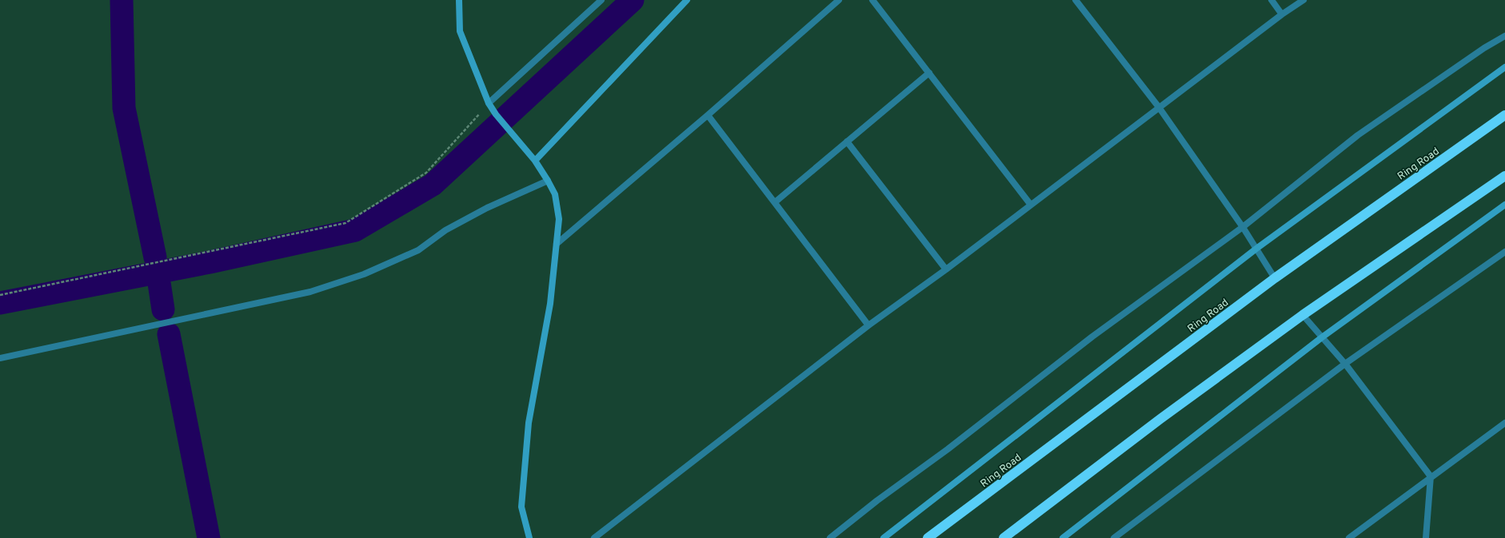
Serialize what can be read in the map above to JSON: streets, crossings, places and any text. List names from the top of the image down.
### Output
{
  "streets": {
    "highway": ["Ring Road"]
  }
}
